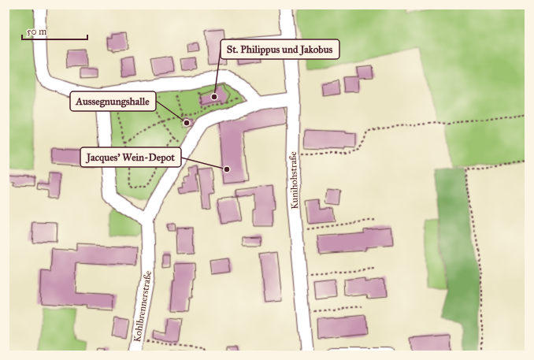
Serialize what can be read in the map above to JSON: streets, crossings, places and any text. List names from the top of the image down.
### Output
{
  "streets": {
    "street": ["Kunihohstraße", "Kohlbrennerstraße"]
  },
  "places": ["St. Philippus und Jakobus", "Aussegnungshalle", "Jacques’ Wein-Depot"],
  "scale_bar": "50 m"
}
